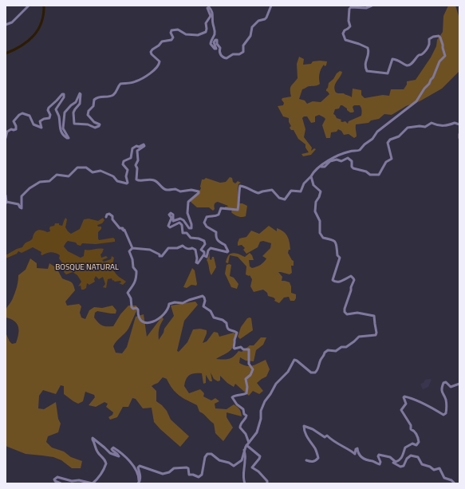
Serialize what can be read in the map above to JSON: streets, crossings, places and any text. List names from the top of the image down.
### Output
{
  "parks": ["BOSQUE NATURAL"]
}
